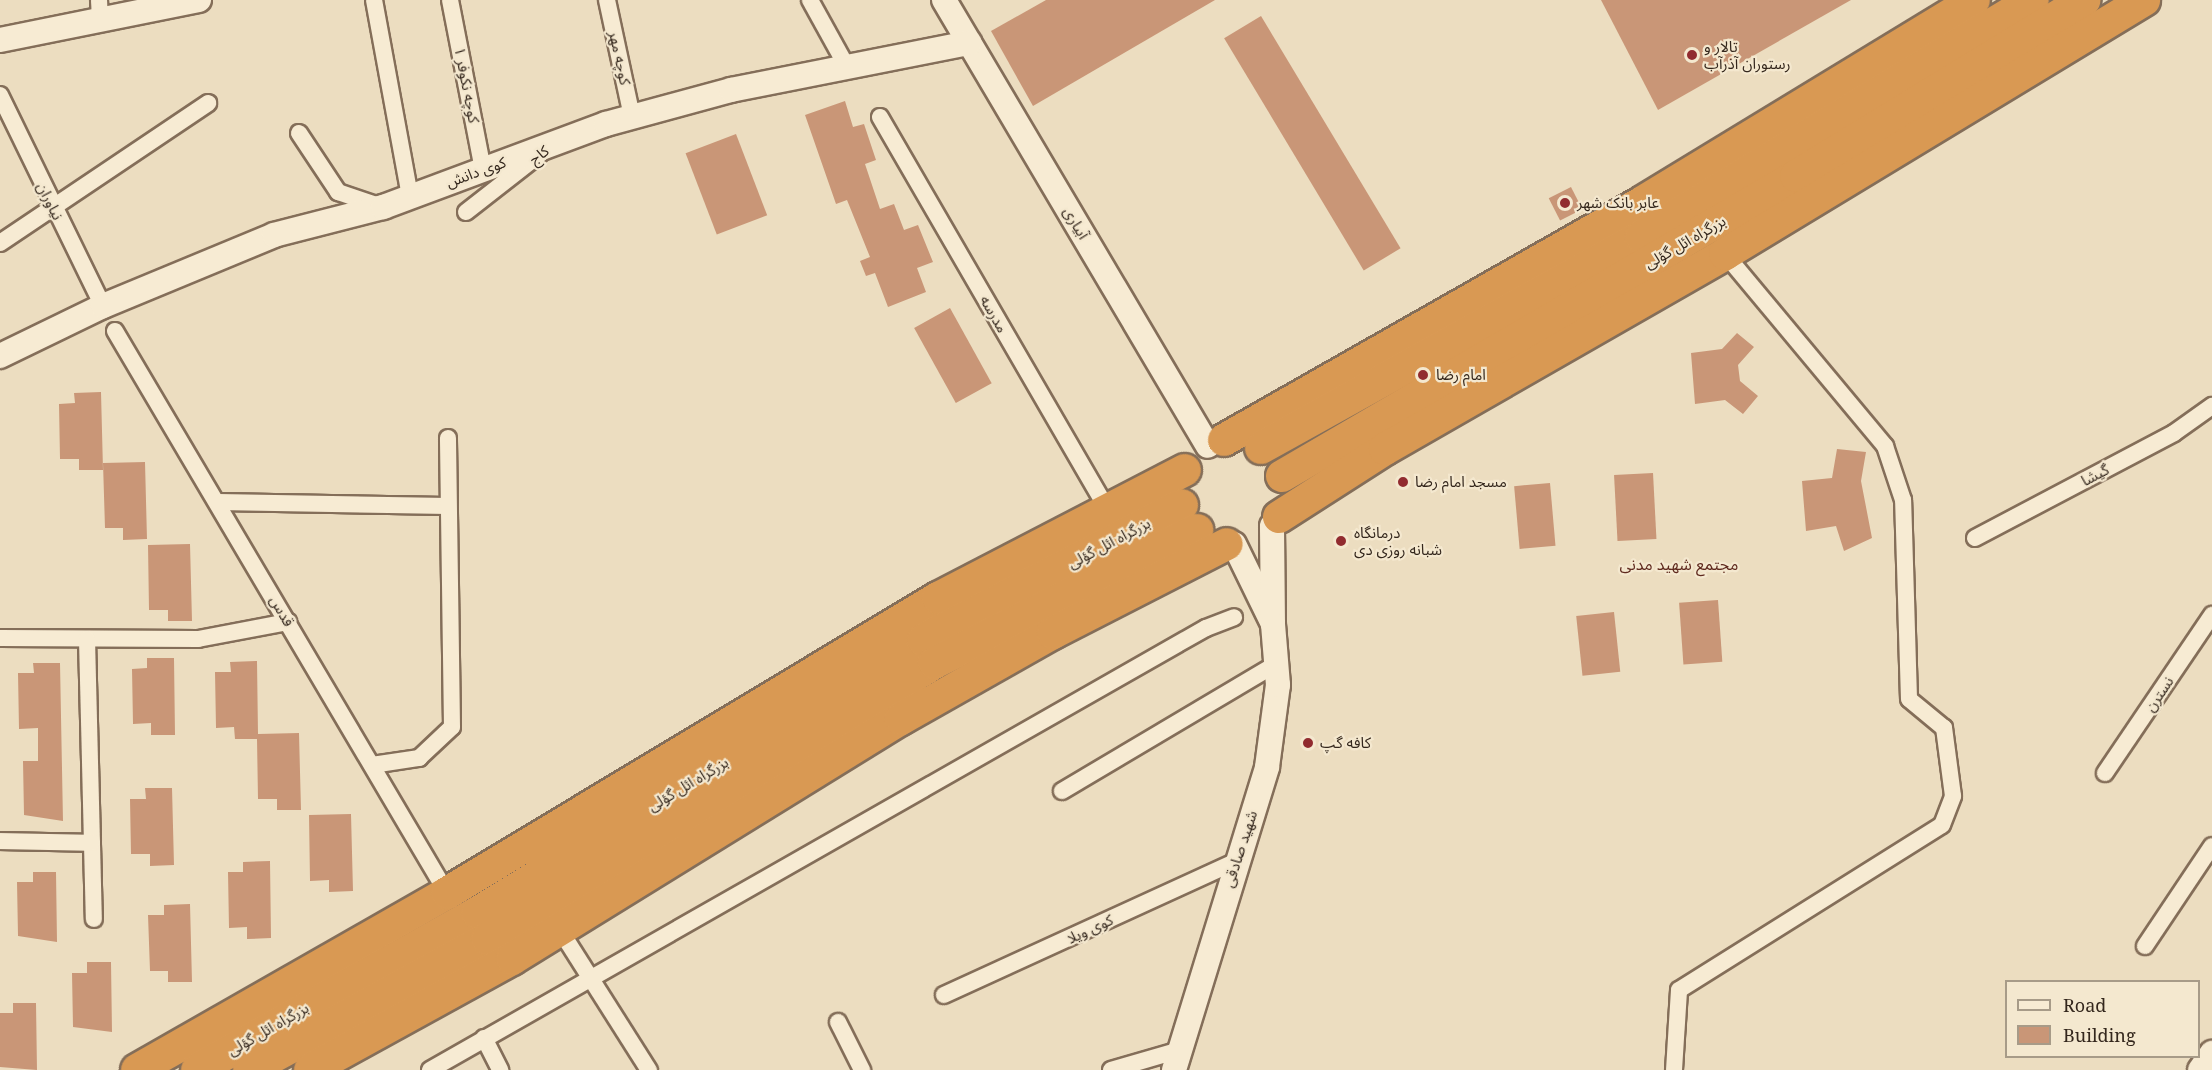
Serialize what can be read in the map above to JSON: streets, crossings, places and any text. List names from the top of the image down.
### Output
{
  "streets": {
    "highway": ["بزرگراه ائل گؤلی"],
    "main road": ["کوی دانش", "آبیاری", "شهید صادقی"],
    "street": [
      "کوچه مهر",
      "کوچه نکوفر ۱",
      "کاج",
      "نیاوران",
      "مدرسه",
      "گیشا",
      "قدس",
      "نسترن",
      "کوی ویلا"
    ]
  },
  "crossings": [
    ["کوچه مهر", "کوی دانش"],
    ["کوچه نکوفر ۱", "کوی دانش"],
    ["کاج", "کوی دانش"],
    ["کوی دانش", "نیاوران"],
    ["کوی دانش", "آبیاری"],
    ["آبیاری", "بزرگراه ائل گؤلی"],
    ["آبیاری", "شهید صادقی"],
    ["بزرگراه ائل گؤلی", "شهید صادقی"],
    ["شهید صادقی", "کوی ویلا"]
  ],
  "districts": ["مجتمع شهید مدنی"],
  "places": [
    "تالار و رستوران آذرآب",
    "عابر بانک شهر",
    "امام رضا",
    "مسجد امام رضا",
    "درمانگاه شبانه روزی دی",
    "کافه گپ"
  ],
  "legend": ["Road", "Building"]
}
